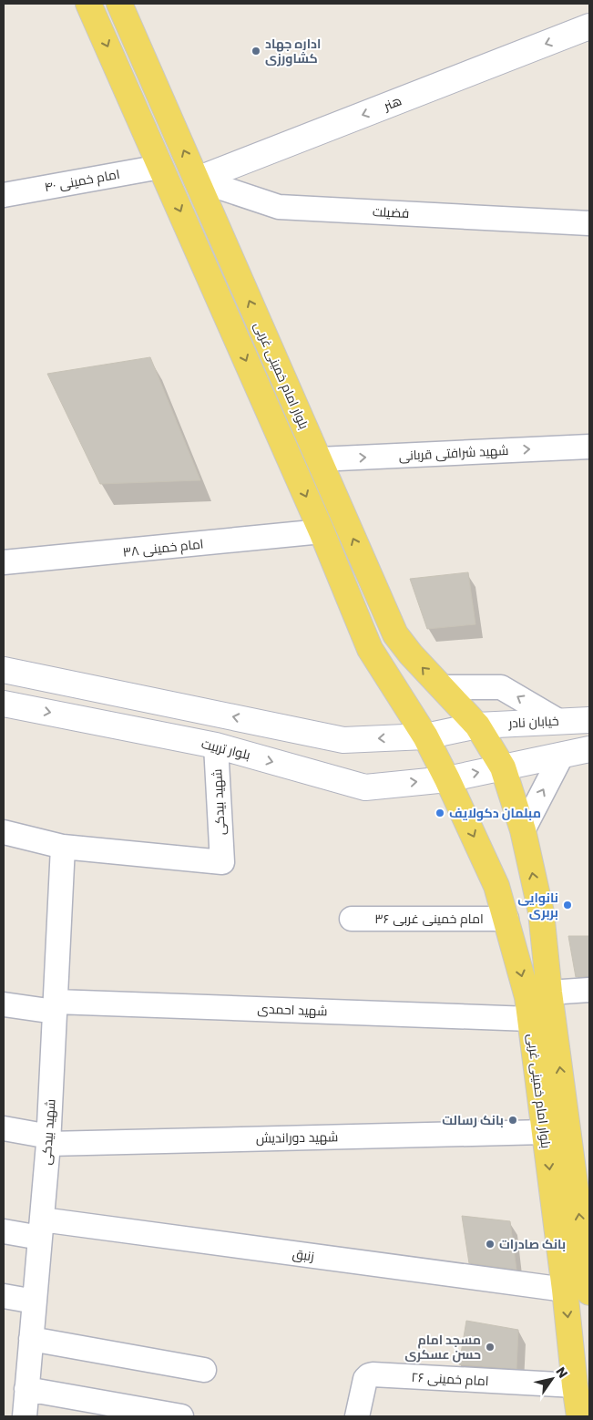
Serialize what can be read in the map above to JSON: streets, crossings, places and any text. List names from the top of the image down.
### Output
{
  "streets": {
    "main road": [
      "هنر",
      "بلوار امام خمینی غربی",
      "خیابان نادر",
      "بلوار تربیت"
    ],
    "street": [
      "امام خمینی ۴۰",
      "فضیلت",
      "شهید شرافتی قربانی",
      "۳۸ امام خمینی",
      "شهید بیدکی",
      "امام خمینی غربی ۳۶",
      "شهید احمدی",
      "شهید دوراندیش",
      "زنبق",
      "امام خمینی ۲۶"
    ]
  },
  "crossings": [
    ["هنر", "فضیلت"],
    ["هنر", "بلوار امام خمینی غربی"],
    ["امام خمینی ۴۰", "بلوار امام خمینی غربی"],
    ["فضیلت", "بلوار امام خمینی غربی"],
    ["بلوار امام خمینی غربی", "شهید شرافتی قربانی"],
    ["بلوار امام خمینی غربی", "۳۸ امام خمینی"],
    ["بلوار امام خمینی غربی", "خیابان نادر"],
    ["بلوار امام خمینی غربی", "بلوار تربیت"],
    ["بلوار امام خمینی غربی", "امام خمینی غربی ۳۶"],
    ["بلوار امام خمینی غربی", "شهید احمدی"],
    ["بلوار امام خمینی غربی", "شهید دوراندیش"],
    ["بلوار امام خمینی غربی", "زنبق"],
    ["بلوار امام خمینی غربی", "امام خمینی ۲۶"],
    ["بلوار تربیت", "شهید بیدکی"],
    ["شهید بیدکی", "شهید احمدی"],
    ["شهید بیدکی", "شهید دوراندیش"],
    ["شهید بیدکی", "زنبق"]
  ],
  "one_way": ["هنر", "شهید شرافتی قربانی"],
  "places": [
    "اداره جهاد کشاورزی",
    "مبلمان دکولایف",
    "نانوایی بربری",
    "بانک رسالت",
    "بانک صادرات",
    "مسجد امام حسن عسکری"
  ],
  "north": "top right"
}
